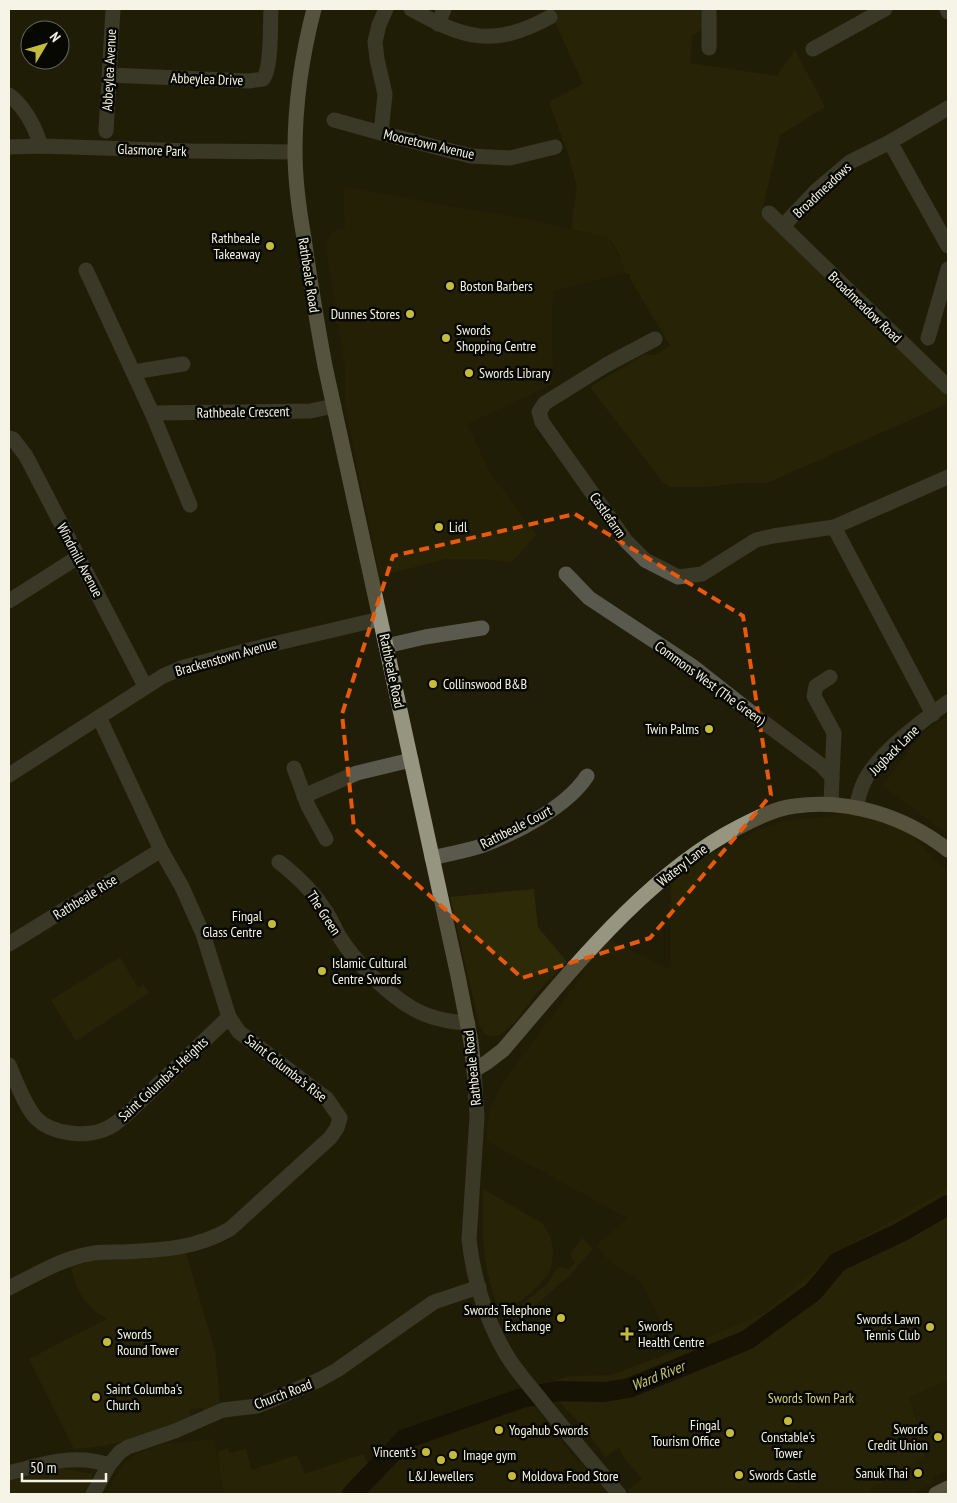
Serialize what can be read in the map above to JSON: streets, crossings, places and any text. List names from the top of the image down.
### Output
{
  "streets": {
    "main road": ["Rathbeale Road", "Watery Lane"],
    "street": [
      "Abbeylea Avenue",
      "Abbeylea Drive",
      "Mooretown Avenue",
      "Glasmore Park",
      "Broadmeadows",
      "Broadmeadow Road",
      "Rathbeale Crescent",
      "Castlefarm",
      "Windmill Avenue",
      "Brackenstown Avenue",
      "Commons West (The Green)",
      "Jugback Lane",
      "Rathbeale Court",
      "Rathbeale Rise",
      "The Green",
      "Saint Columba's Rise",
      "Saint Columba's Heights",
      "Church Road"
    ]
  },
  "crossings": [
    ["Abbeylea Avenue", "Abbeylea Drive"],
    ["Glasmore Park", "Rathbeale Road"],
    ["Broadmeadows", "Broadmeadow Road"],
    ["Rathbeale Road", "Rathbeale Crescent"],
    ["Rathbeale Road", "Brackenstown Avenue"],
    ["Rathbeale Road", "Rathbeale Court"],
    ["Rathbeale Road", "Watery Lane"],
    ["Rathbeale Road", "The Green"],
    ["Rathbeale Road", "Church Road"],
    ["Windmill Avenue", "Brackenstown Avenue"],
    ["Brackenstown Avenue", "Saint Columba's Rise"],
    ["Jugback Lane", "Watery Lane"],
    ["Rathbeale Rise", "Saint Columba's Rise"],
    ["Saint Columba's Rise", "Saint Columba's Heights"]
  ],
  "water": ["Ward River"],
  "parks": ["Swords Town Park"],
  "places": {
    "other": [
      "Rathbeale Takeaway",
      "Boston Barbers",
      "Dunnes Stores",
      "Swords Shopping Centre",
      "Swords Library",
      "Lidl",
      "Collinswood B&B",
      "Twin Palms",
      "Fingal Glass Centre",
      "Islamic Cultural Centre Swords",
      "Swords Telephone Exchange",
      "Swords Lawn Tennis Club",
      "Swords Round Tower",
      "Saint Columba's Church",
      "Constable's Tower",
      "Yogahub Swords",
      "Fingal Tourism Office",
      "Swords Credit Union",
      "Vincent's",
      "Image gym",
      "L&J Jewellers",
      "Sanuk Thai",
      "Swords Castle",
      "Moldova Food Store"
    ],
    "health": ["Swords Health Centre"]
  },
  "scale_bar": "50 m",
  "north": "top right"
}
